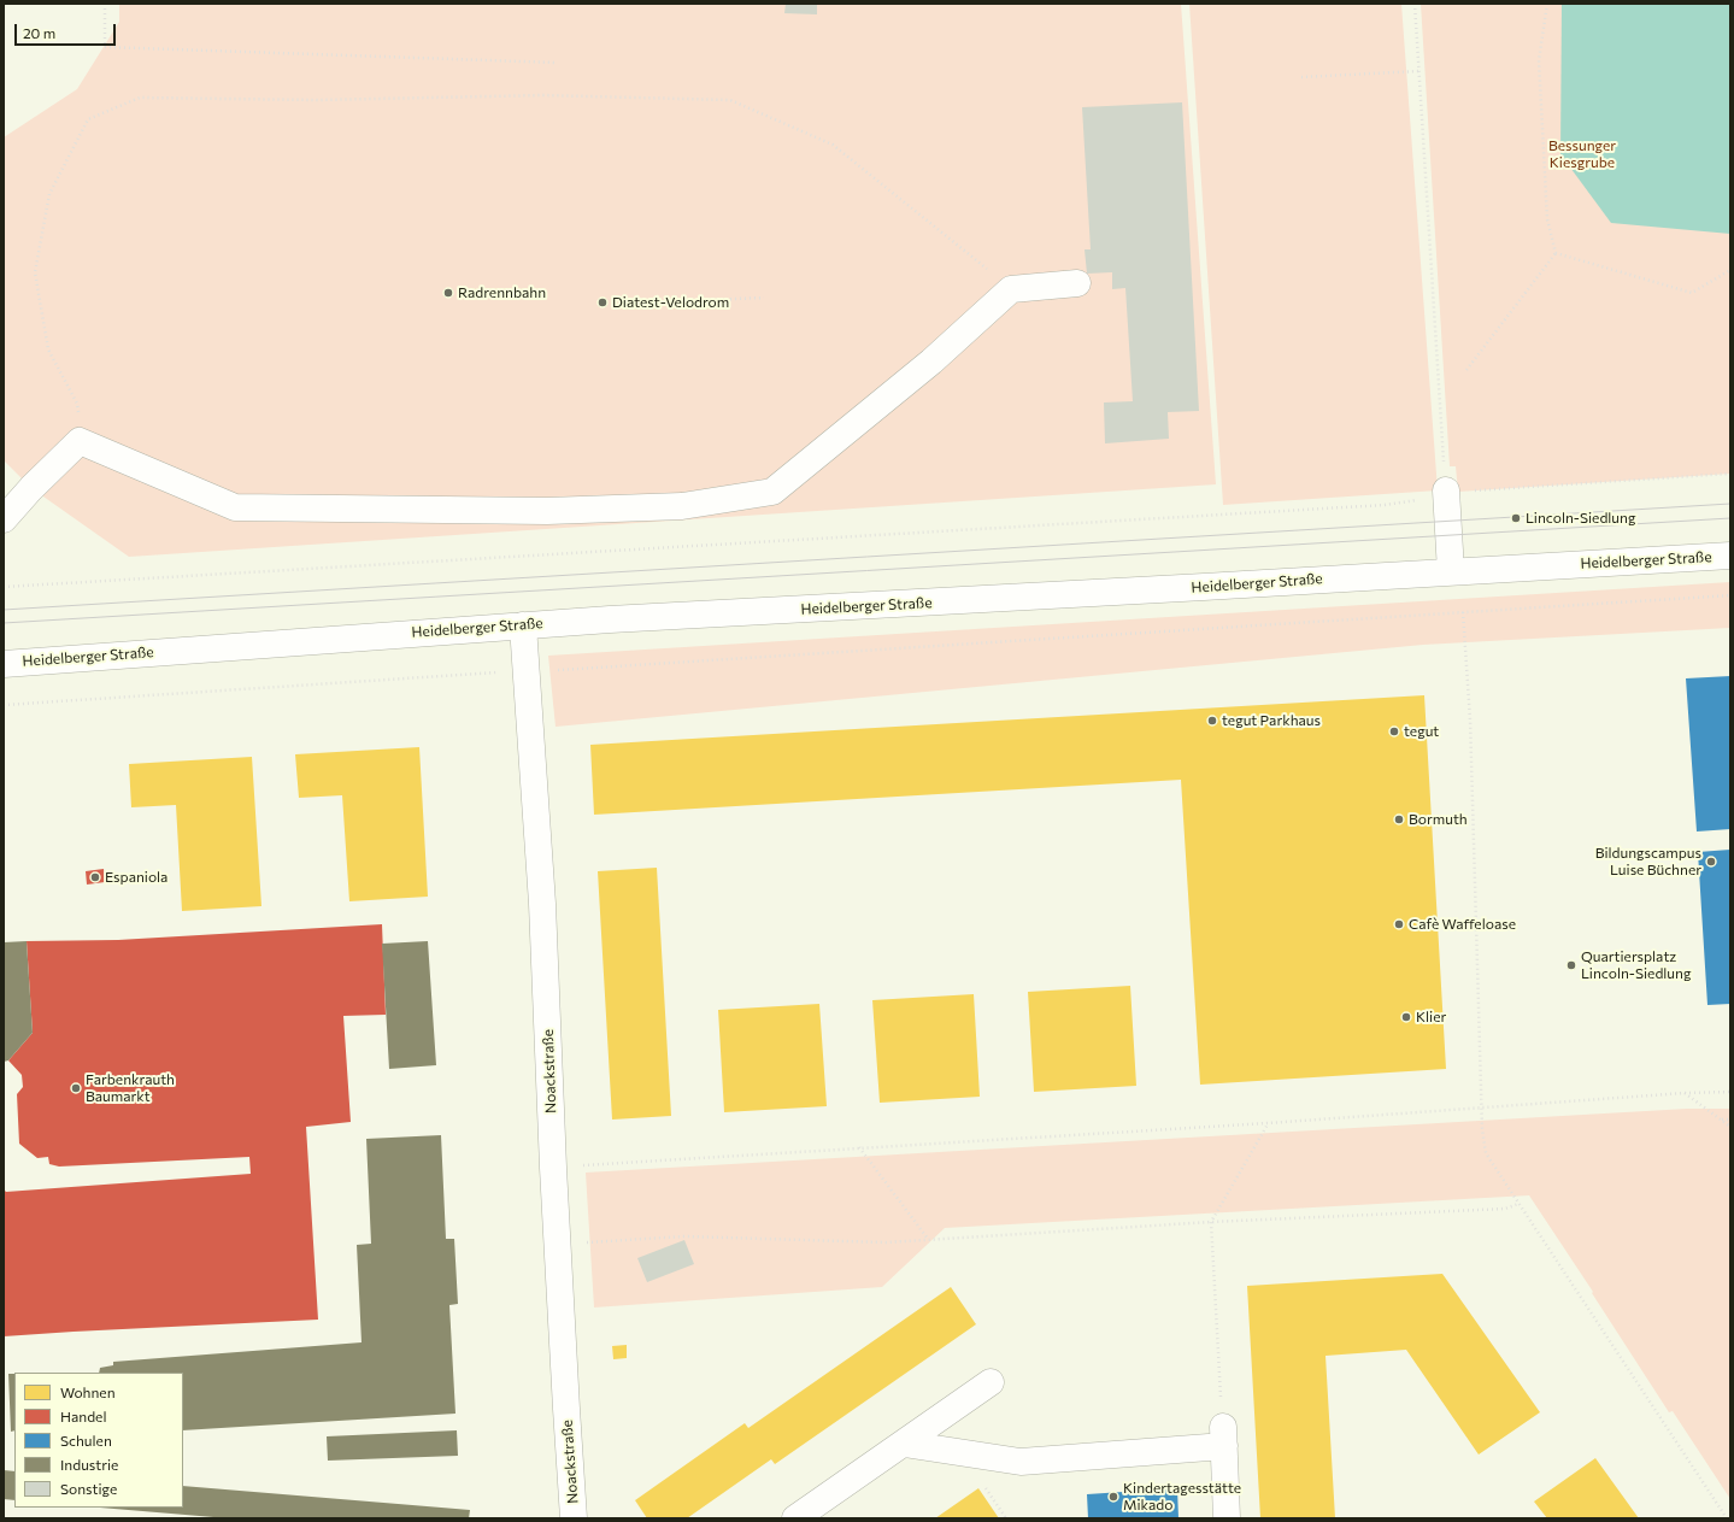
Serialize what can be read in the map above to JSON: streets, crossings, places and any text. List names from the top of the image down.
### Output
{
  "streets": {
    "street": ["Heidelberger Straße", "Noackstraße"]
  },
  "crossings": [
    ["Heidelberger Straße", "Noackstraße"]
  ],
  "parks": ["Bessunger Kiesgrube"],
  "places": [
    "Radrennbahn",
    "Diatest-Velodrom",
    "Lincoln-Siedlung",
    "tegut Parkhaus",
    "tegut",
    "Bormuth",
    "Bildungscampus Luise Büchner",
    "Espaniola",
    "Cafè Waffeloase",
    "Quartiersplatz Lincoln-Siedlung",
    "Klier",
    "Farbenkrauth Baumarkt",
    "Kindertagesstätte Mikado"
  ],
  "legend": [
    "Wohnen",
    "Handel",
    "Schulen",
    "Industrie",
    "Sonstige"
  ],
  "scale_bar": "20 m"
}
